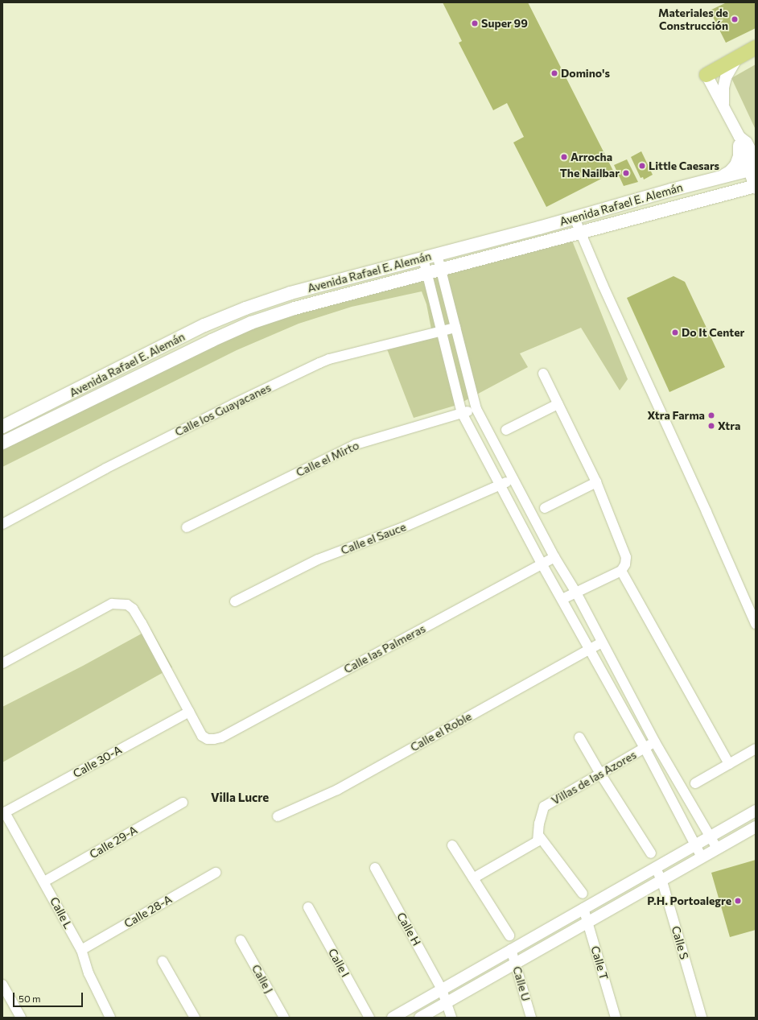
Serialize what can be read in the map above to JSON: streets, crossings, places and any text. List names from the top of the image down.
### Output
{
  "streets": {
    "main road": ["Avenida Rafael E. Alemán"],
    "street": [
      "Calle los Guayacanes",
      "Calle el Mirto",
      "Calle el Sauce",
      "Calle las Palmeras",
      "Calle el Roble",
      "Calle 30-A",
      "Villas de las Azores",
      "Calle 29-A",
      "Calle 28-A",
      "Calle L",
      "Calle H",
      "Calle S",
      "Calle I",
      "Calle T",
      "Calle J",
      "Calle U"
    ]
  },
  "crossings": [
    ["Calle las Palmeras", "Calle 30-A"],
    ["Calle 30-A", "Calle L"],
    ["Calle 29-A", "Calle L"],
    ["Calle 28-A", "Calle L"]
  ],
  "districts": ["Villa Lucre"],
  "places": [
    "Materiales de Construcción",
    "Super 99",
    "Domino's",
    "Arrocha",
    "Little Caesars",
    "The Nailbar",
    "Do It Center",
    "Xtra Farma",
    "Xtra",
    "P.H. Portoalegre"
  ],
  "scale_bar": "50 m"
}
